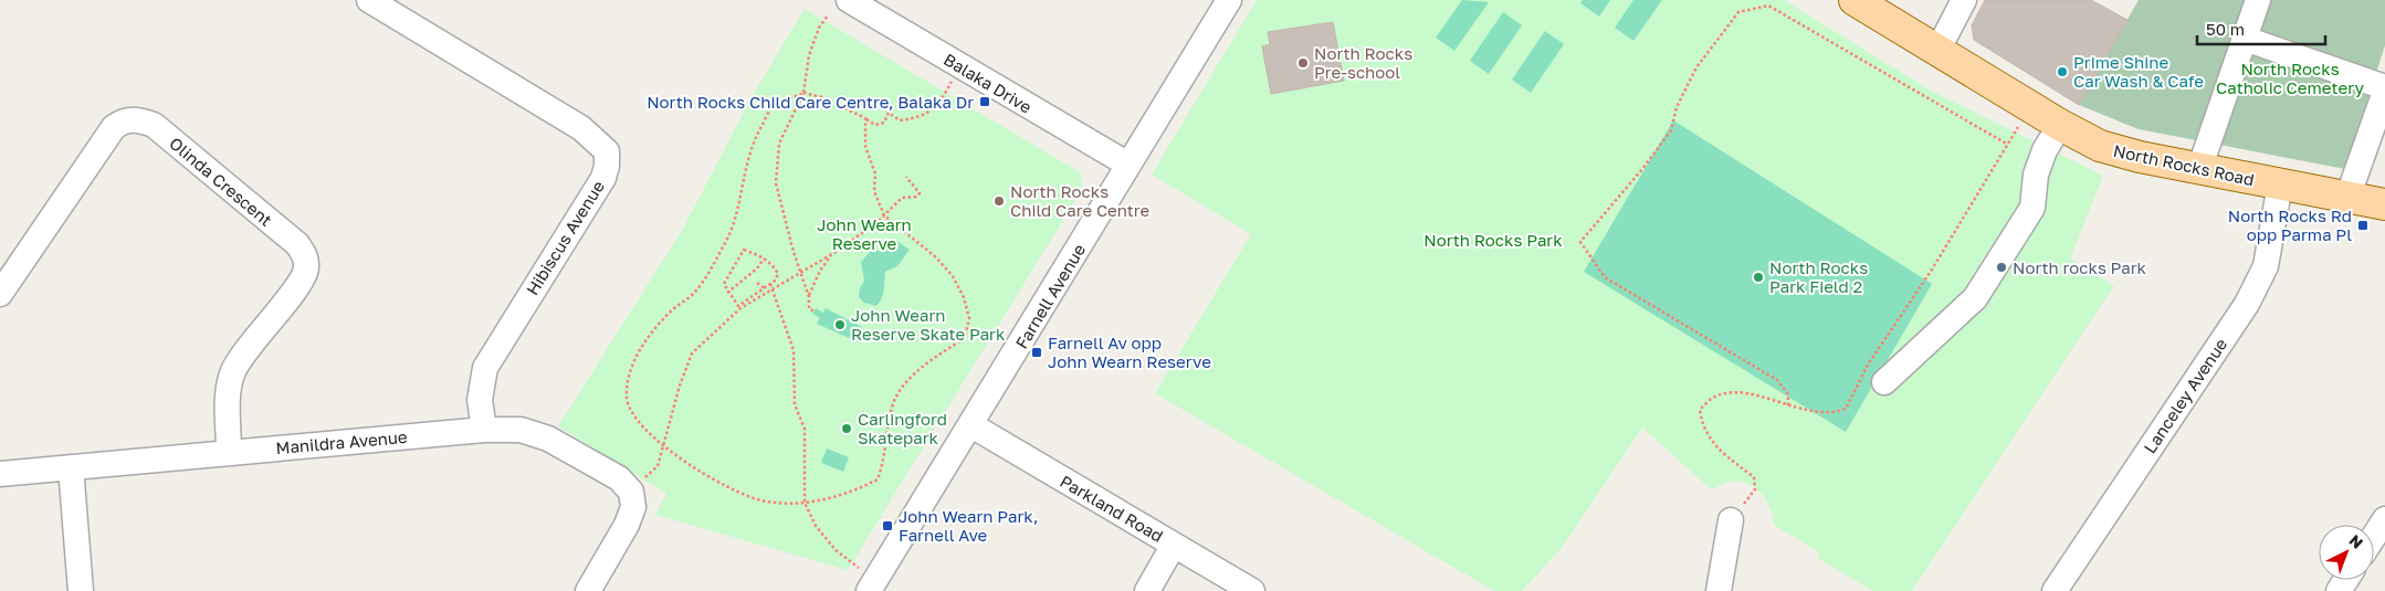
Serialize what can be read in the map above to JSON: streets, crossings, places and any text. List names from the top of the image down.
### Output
{
  "streets": {
    "main road": ["North Rocks Road"],
    "street": [
      "Balaka Drive",
      "Olinda Crescent",
      "Hibiscus Avenue",
      "Farnell Avenue",
      "Lanceley Avenue",
      "Manildra Avenue",
      "Parkland Road"
    ]
  },
  "crossings": [
    ["Balaka Drive", "Farnell Avenue"],
    ["North Rocks Road", "Lanceley Avenue"],
    ["Olinda Crescent", "Manildra Avenue"],
    ["Hibiscus Avenue", "Manildra Avenue"],
    ["Farnell Avenue", "Parkland Road"]
  ],
  "parks": ["North Rocks Catholic Cemetery", "John Wearn Reserve", "North Rocks Park"],
  "places": {
    "other": [
      "North Rocks Pre-school",
      "Prime Shine Car Wash & Cafe",
      "North Rocks Child Care Centre",
      "North rocks Park",
      "North Rocks Park Field 2",
      "John Wearn Reserve Skate Park",
      "Carlingford Skatepark"
    ],
    "transit": [
      "North Rocks Child Care Centre, Balaka Dr",
      "North Rocks Rd opp Parma Pl",
      "Farnell Av opp John Wearn Reserve",
      "John Wearn Park, Farnell Ave"
    ]
  },
  "scale_bar": "50 m",
  "north": "top right"
}
